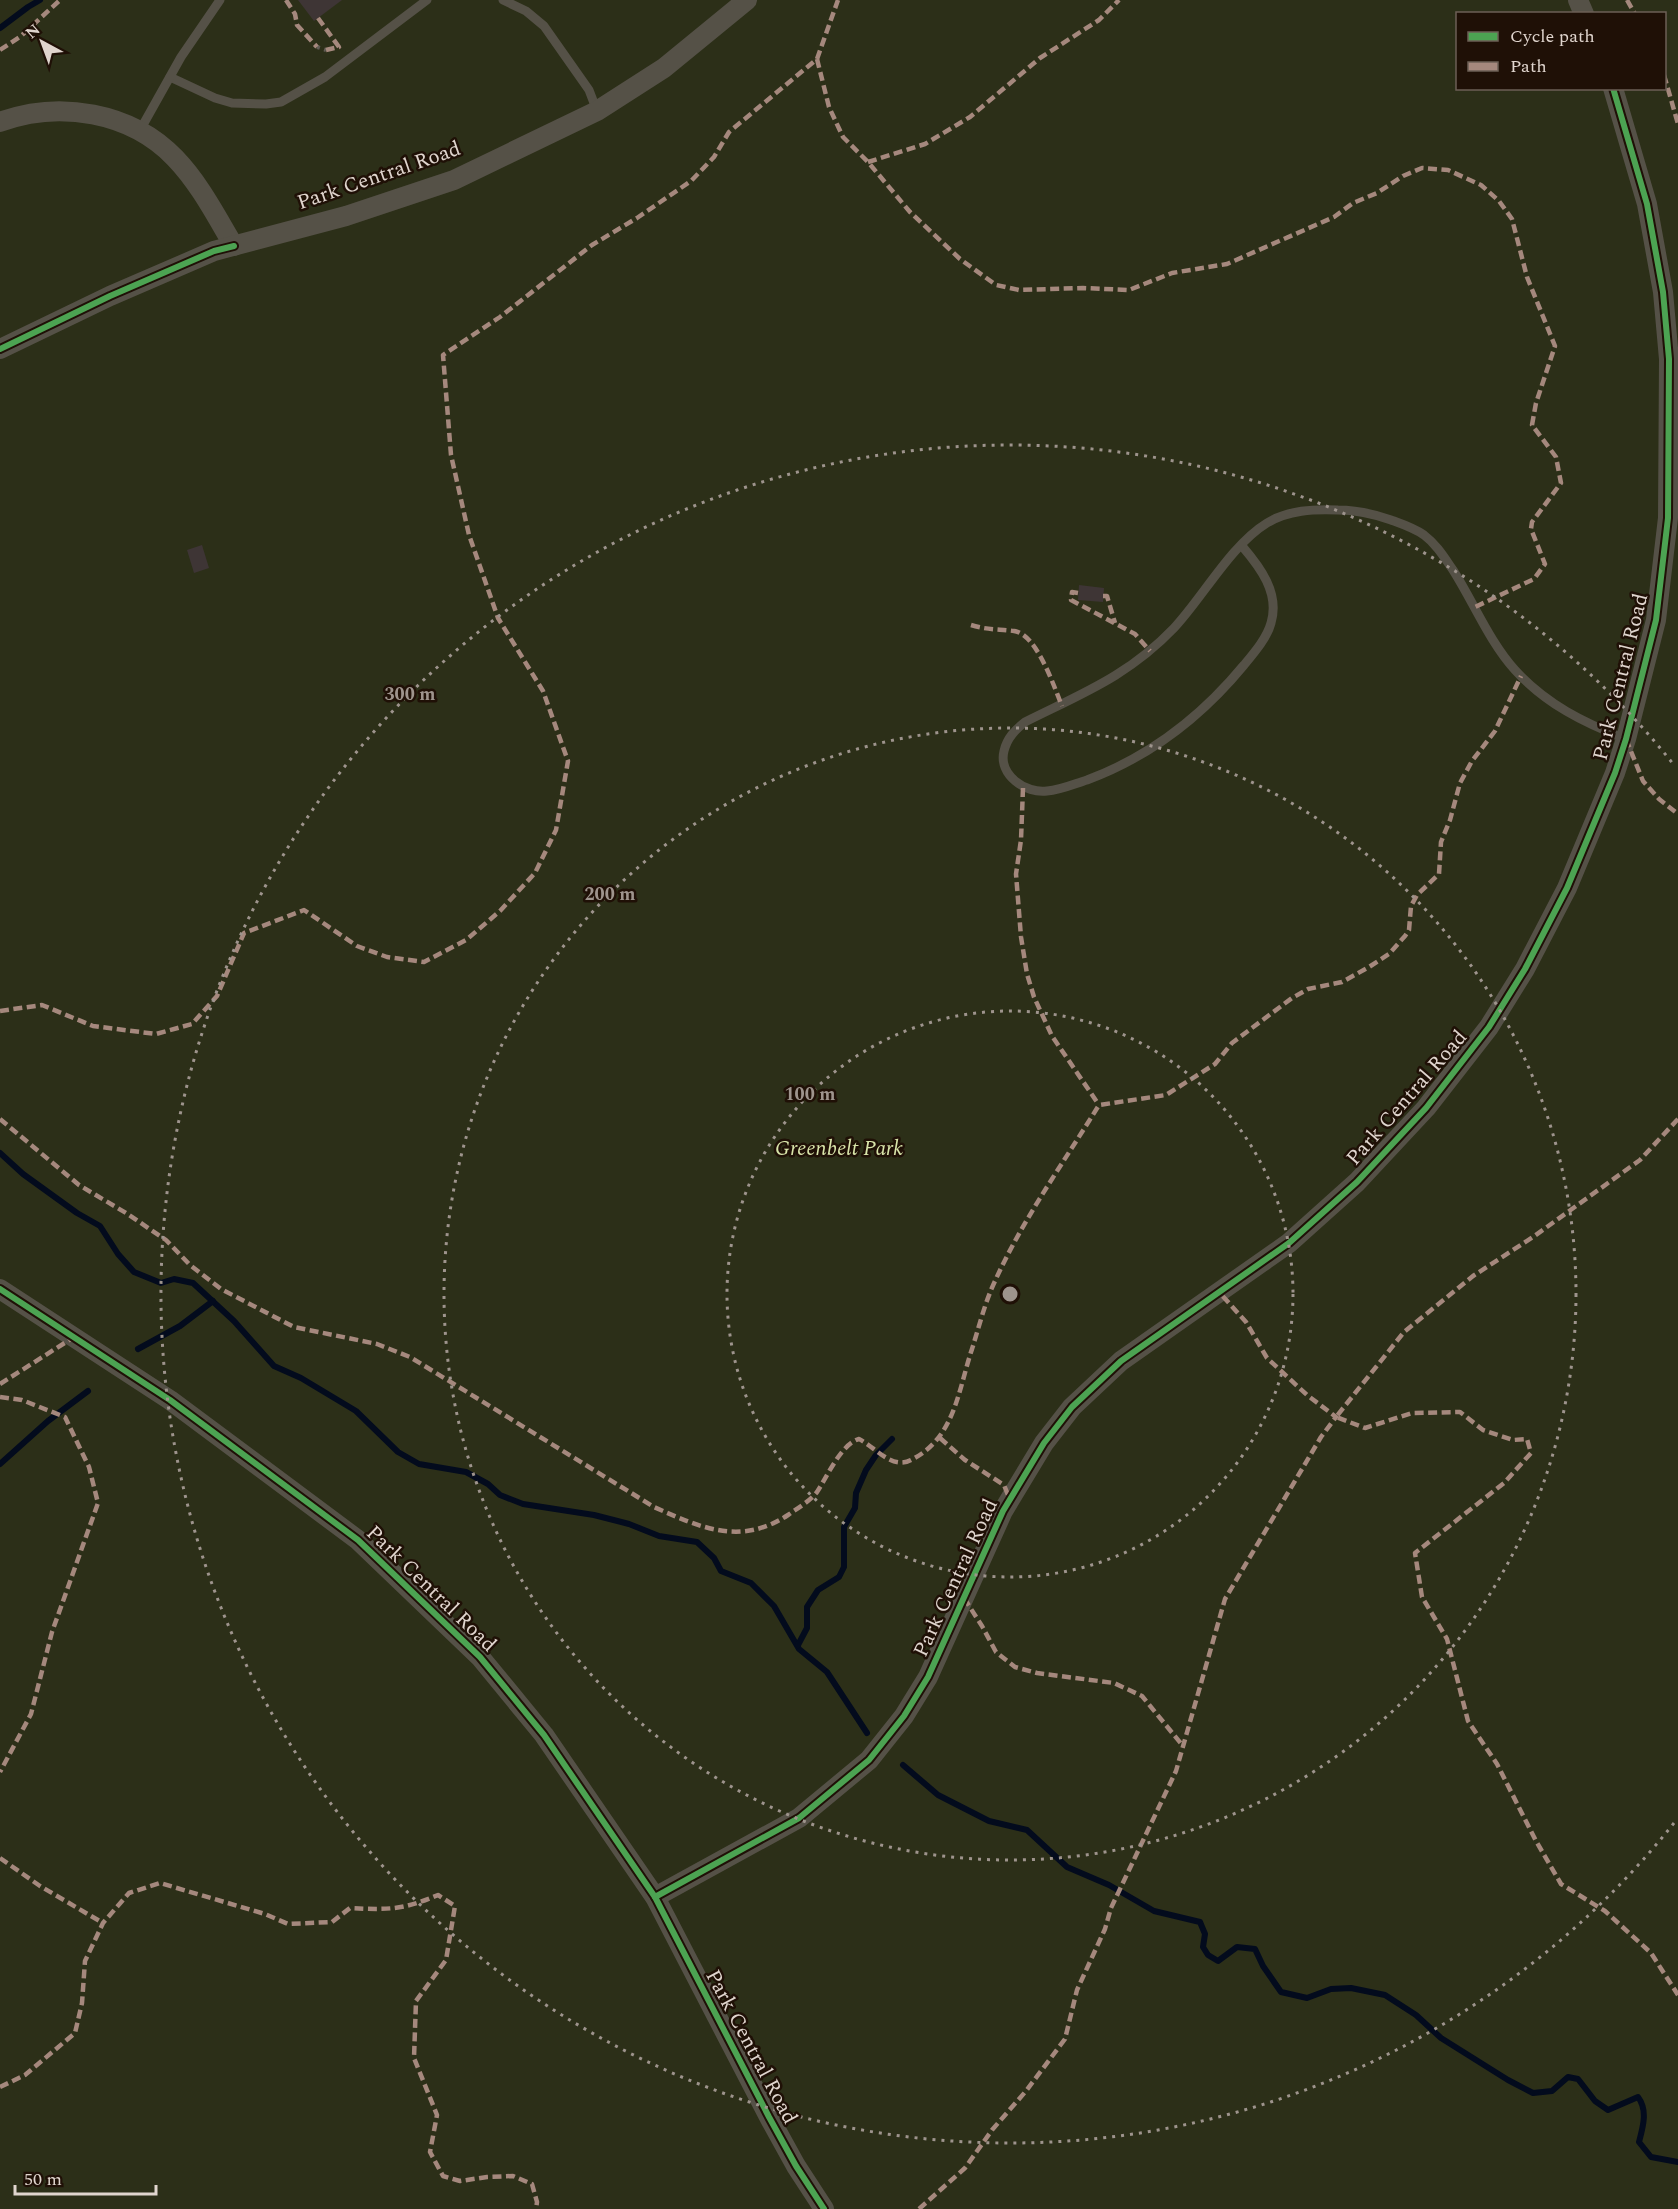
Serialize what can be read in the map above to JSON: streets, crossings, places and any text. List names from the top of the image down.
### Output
{
  "streets": {
    "street": ["Park Central Road"]
  },
  "parks": ["Greenbelt Park"],
  "legend": ["Cycle path", "Path"],
  "scale_bar": "50 m",
  "north": "top left",
  "rings": ["300 m", "200 m", "100 m"]
}
